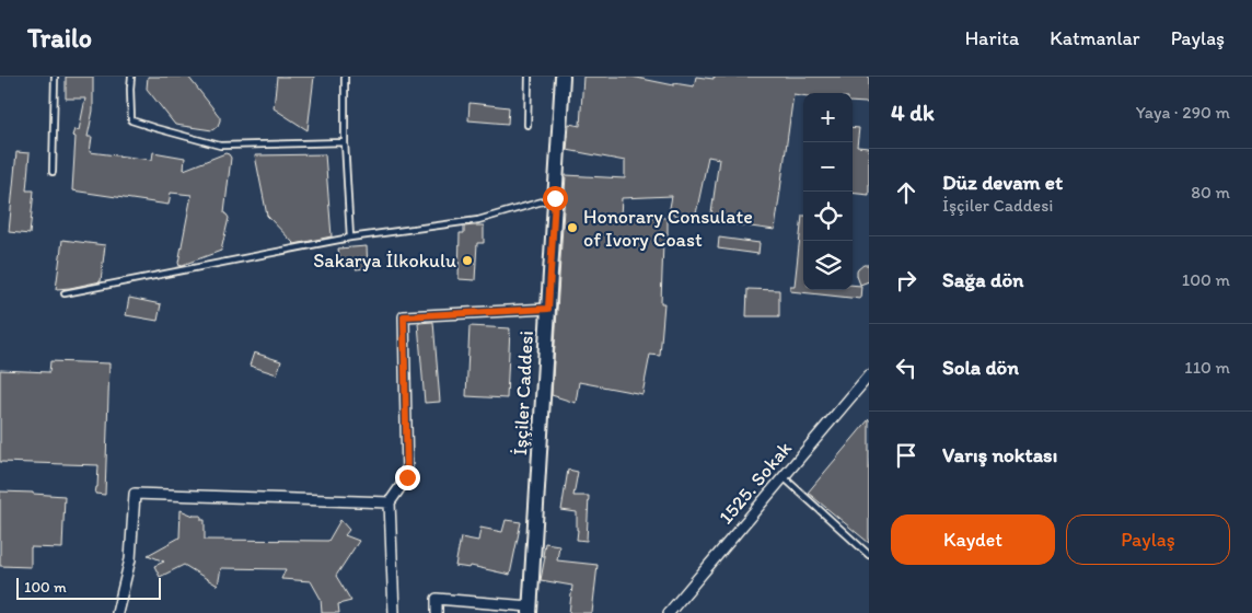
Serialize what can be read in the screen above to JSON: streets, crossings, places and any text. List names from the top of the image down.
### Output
{
  "streets": {
    "street": ["İşçiler Caddesi", "1525. Sokak"]
  },
  "places": ["Honorary Consulate of Ivory Coast", "Sakarya İlkokulu"],
  "scale_bar": "100 m",
  "page": {
    "header": "Trailo",
    "nav": ["Harita", "Katmanlar", "Paylaş"],
    "heading": ["4 dk", "Yaya · 290 m"],
    "map_buttons": ["+", "−"],
    "list": [
      ["Düz devam et", "İşçiler Caddesi", "80 m"],
      ["Sağa dön", "100 m"],
      ["Sola dön", "110 m"],
      "Varış noktası"
    ],
    "buttons": ["Kaydet", "Paylaş"],
    "scale": "100 m"
  }
}
